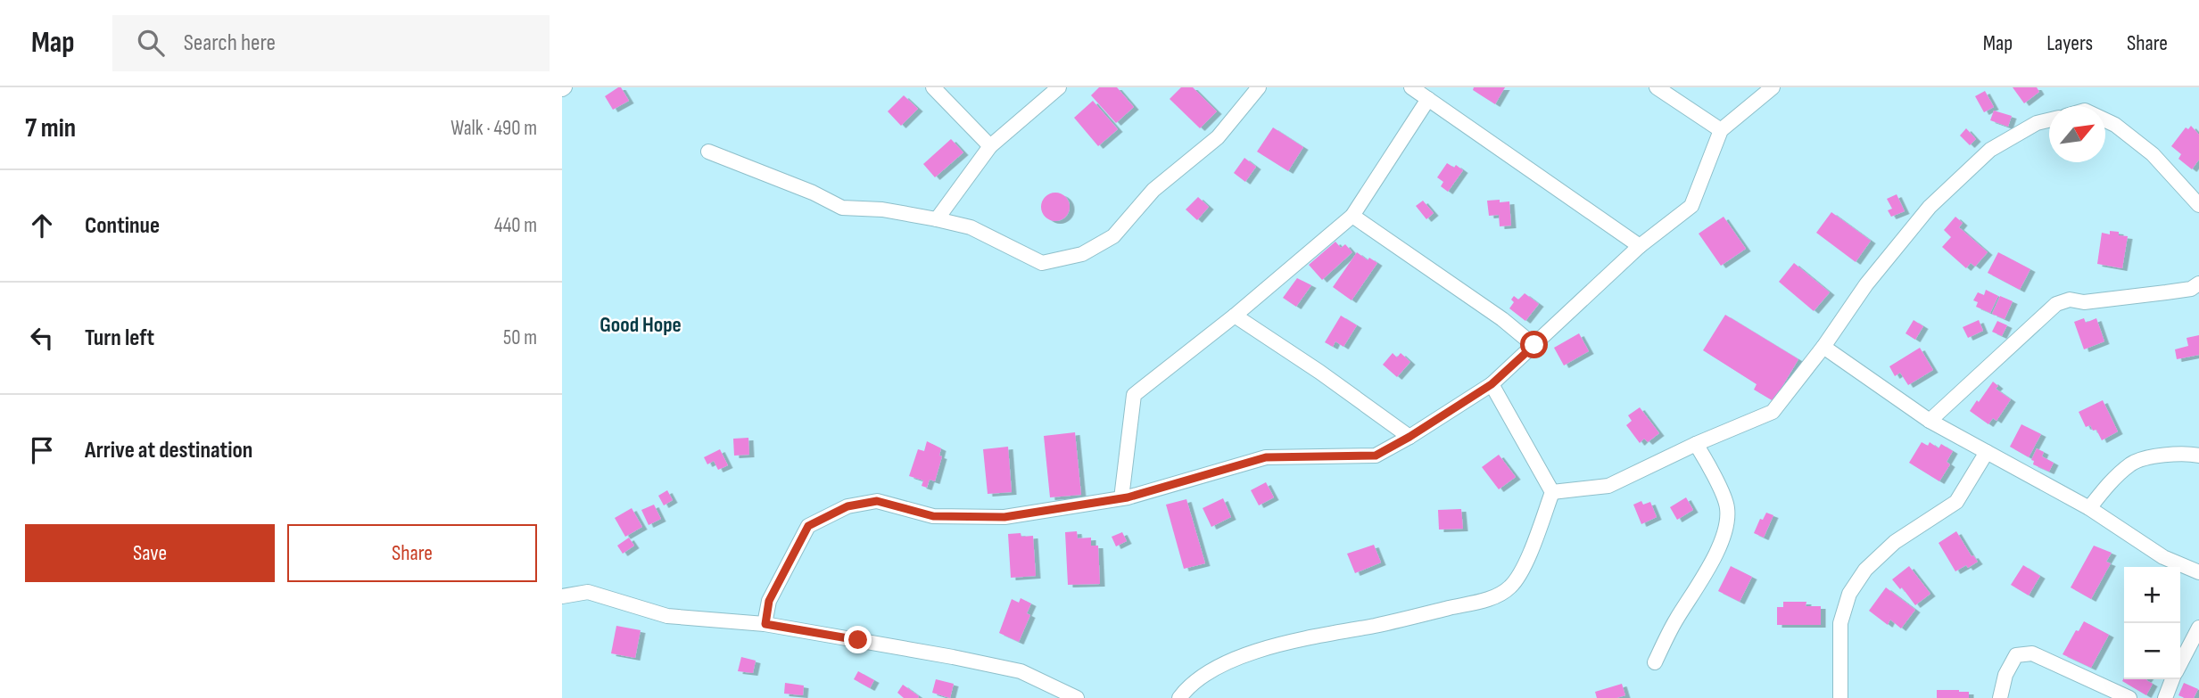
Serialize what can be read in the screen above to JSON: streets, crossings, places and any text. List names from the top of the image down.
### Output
{
  "districts": ["Good Hope"],
  "north": "top right",
  "page": {
    "header": "Map",
    "search": "Search here",
    "nav": ["Map", "Layers", "Share"],
    "heading": ["7 min", "Walk · 490 m"],
    "list": [
      ["Continue", "440 m"],
      ["Turn left", "50 m"],
      "Arrive at destination"
    ],
    "buttons": ["Save", "Share"],
    "map_buttons": ["+", "−"]
  }
}
